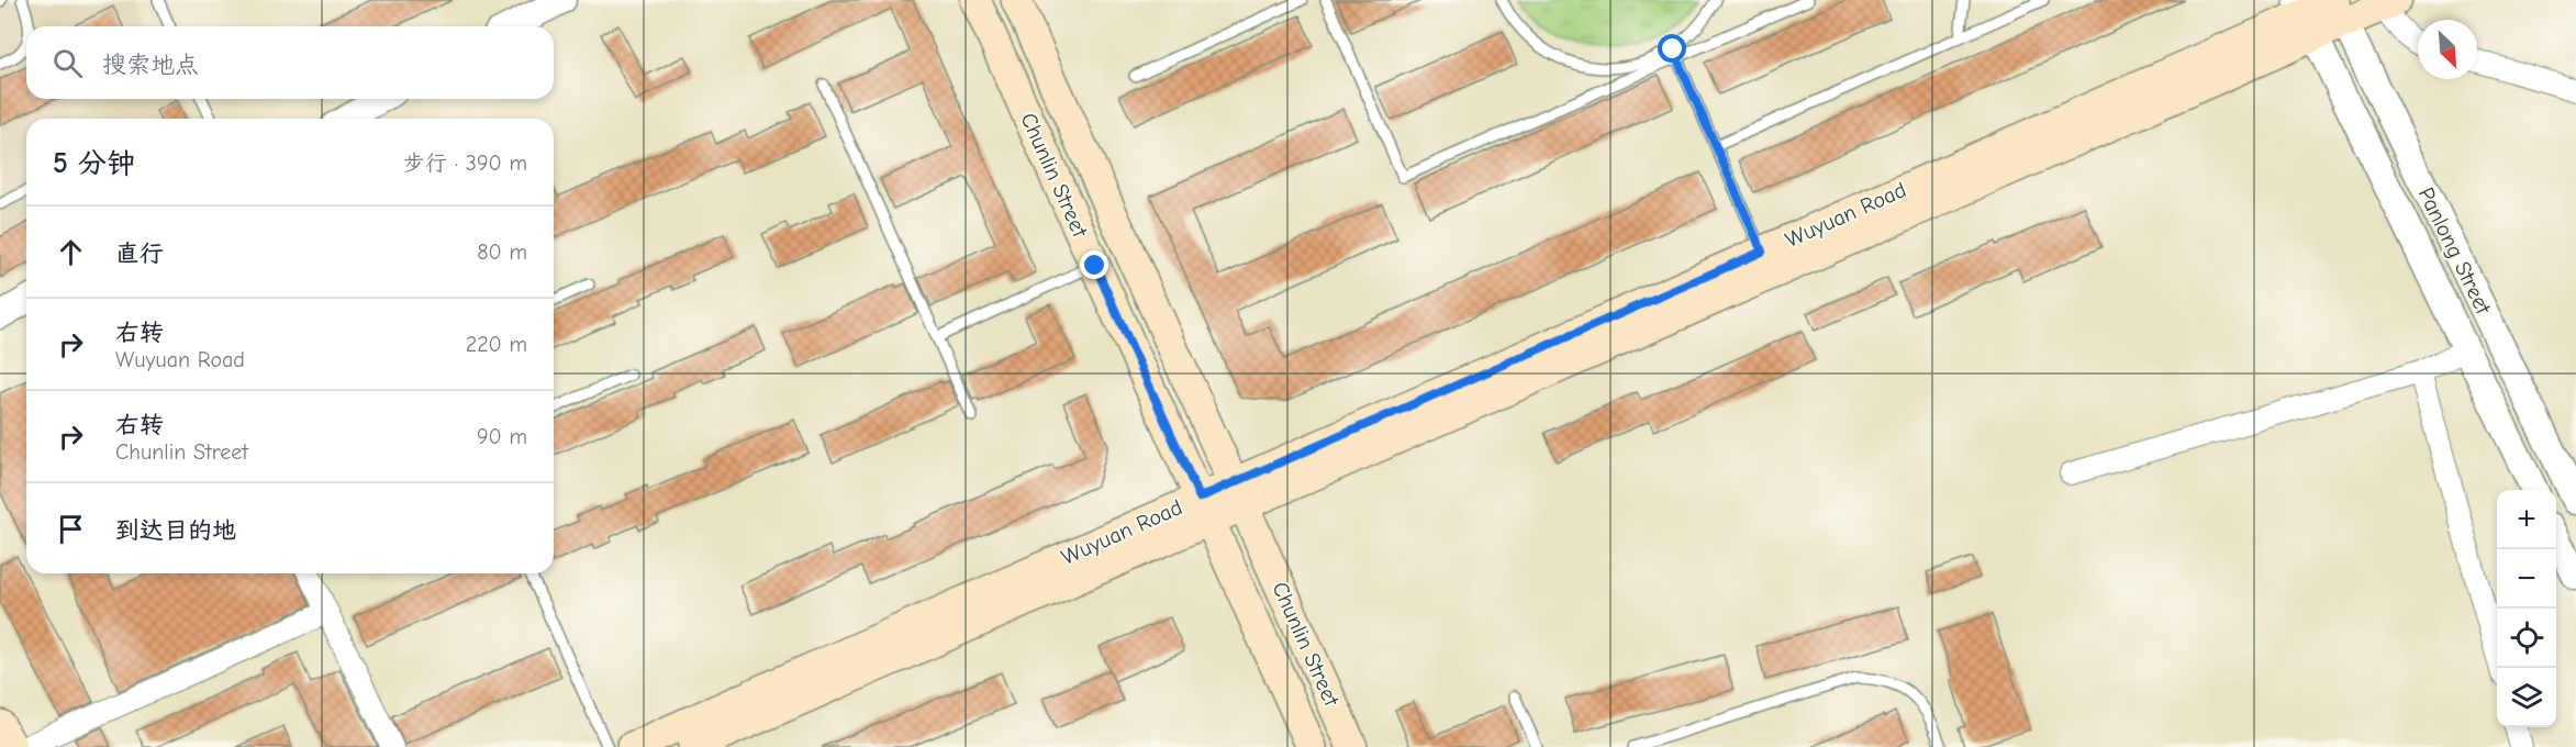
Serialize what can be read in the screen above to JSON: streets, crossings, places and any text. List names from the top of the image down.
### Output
{
  "streets": {
    "main road": ["Chunlin Street", "Wuyuan Road"],
    "street": ["Panlong Street"]
  },
  "crossings": [
    ["Chunlin Street", "Wuyuan Road"],
    ["Wuyuan Road", "Panlong Street"]
  ],
  "north": "bottom right",
  "page": {
    "search": "搜索地点",
    "heading": ["5 分钟", "步行 · 390 m"],
    "list": [
      ["直行", "80 m"],
      ["右转", "Wuyuan Road", "220 m"],
      ["右转", "Chunlin Street", "90 m"],
      "到达目的地"
    ],
    "map_buttons": ["+", "−"]
  }
}
